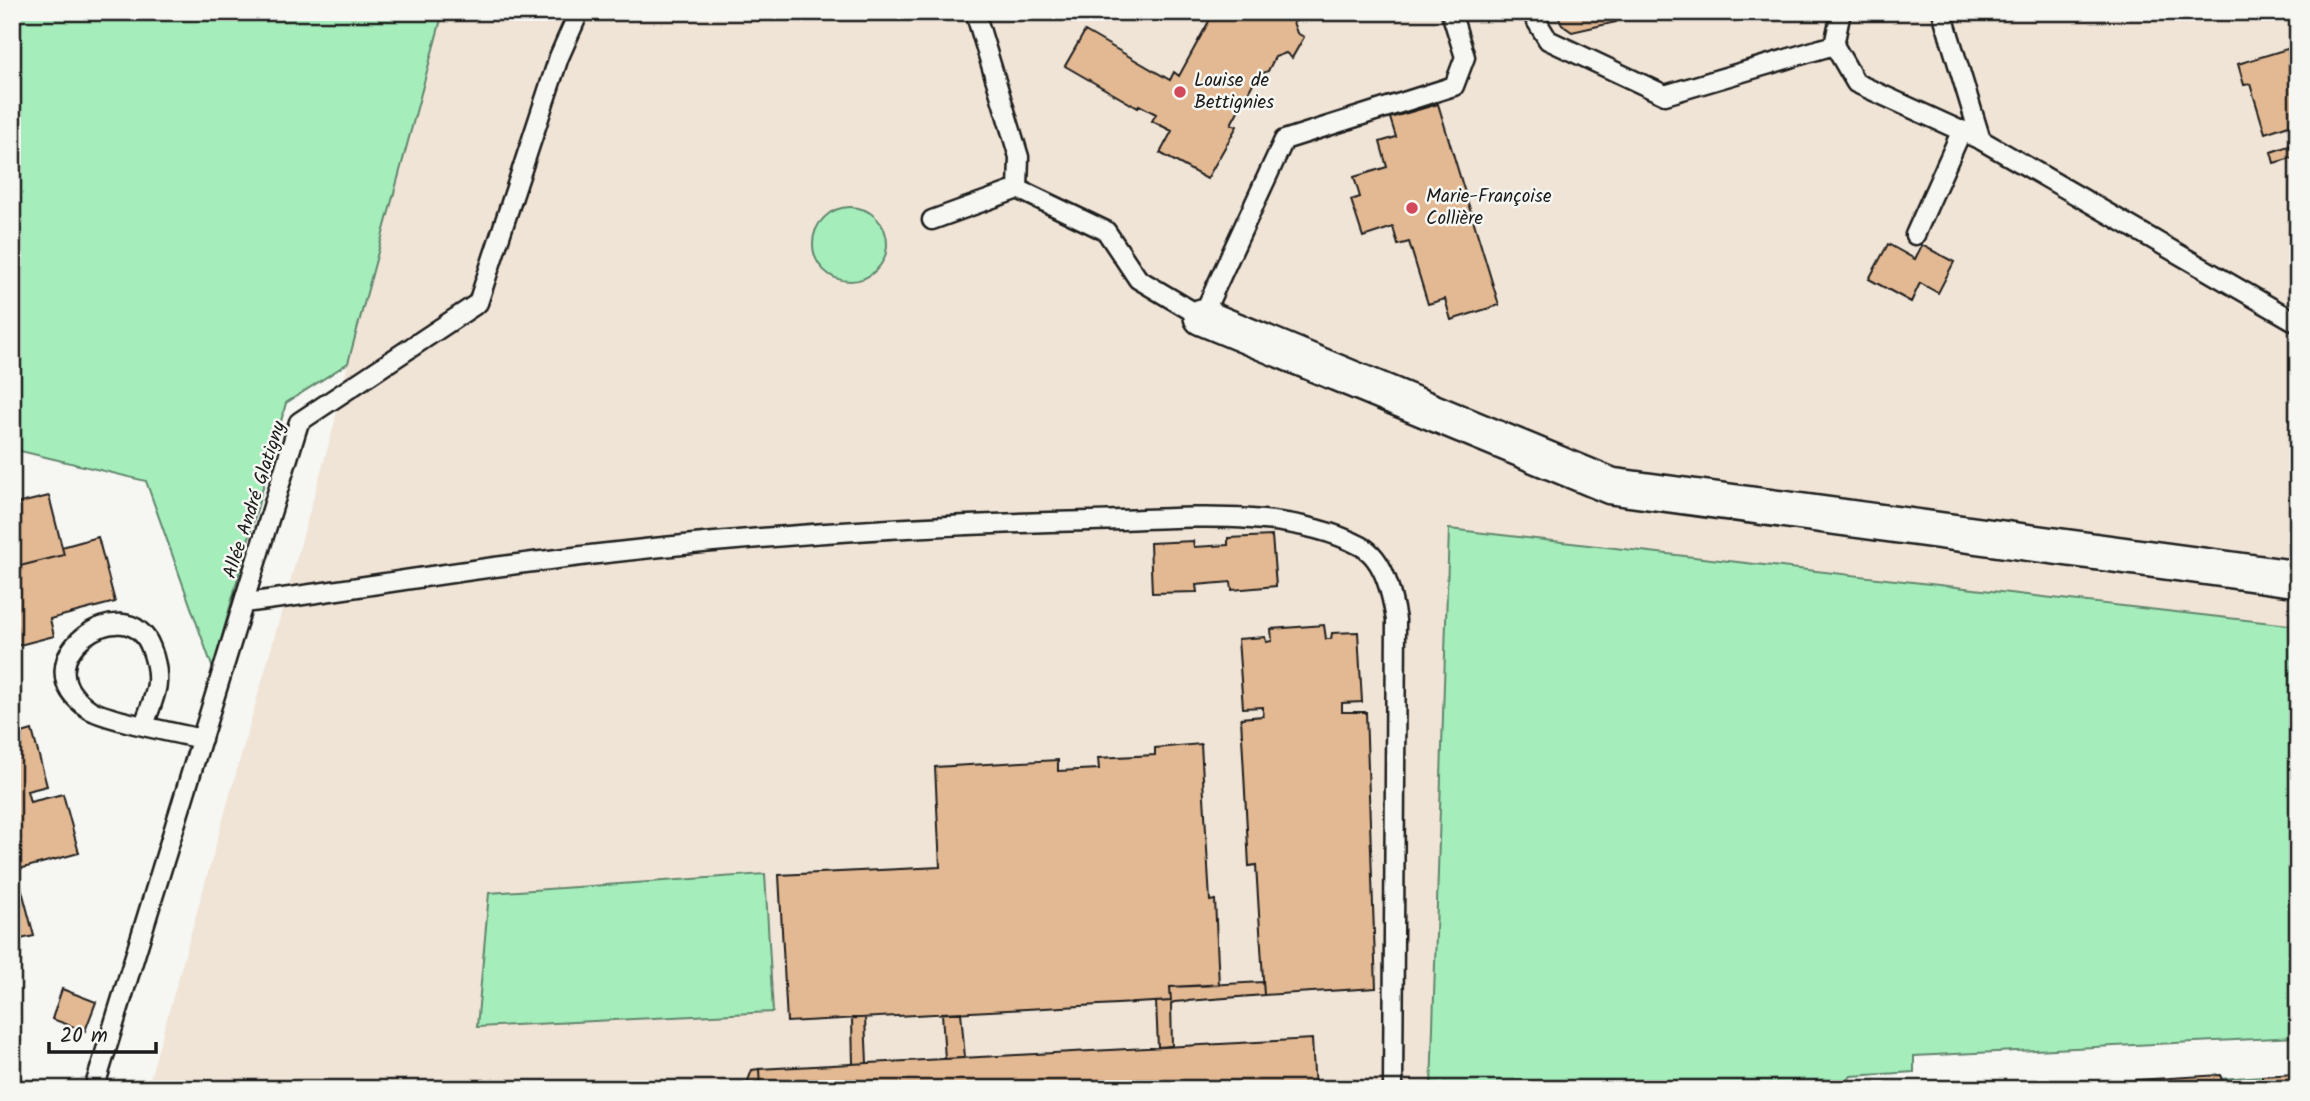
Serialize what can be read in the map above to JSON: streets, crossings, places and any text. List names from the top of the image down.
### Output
{
  "streets": {
    "lane": ["Allée André Glatigny"]
  },
  "places": ["Louise de Bettignies", "Marie-Françoise Collière"],
  "scale_bar": "20 m"
}
